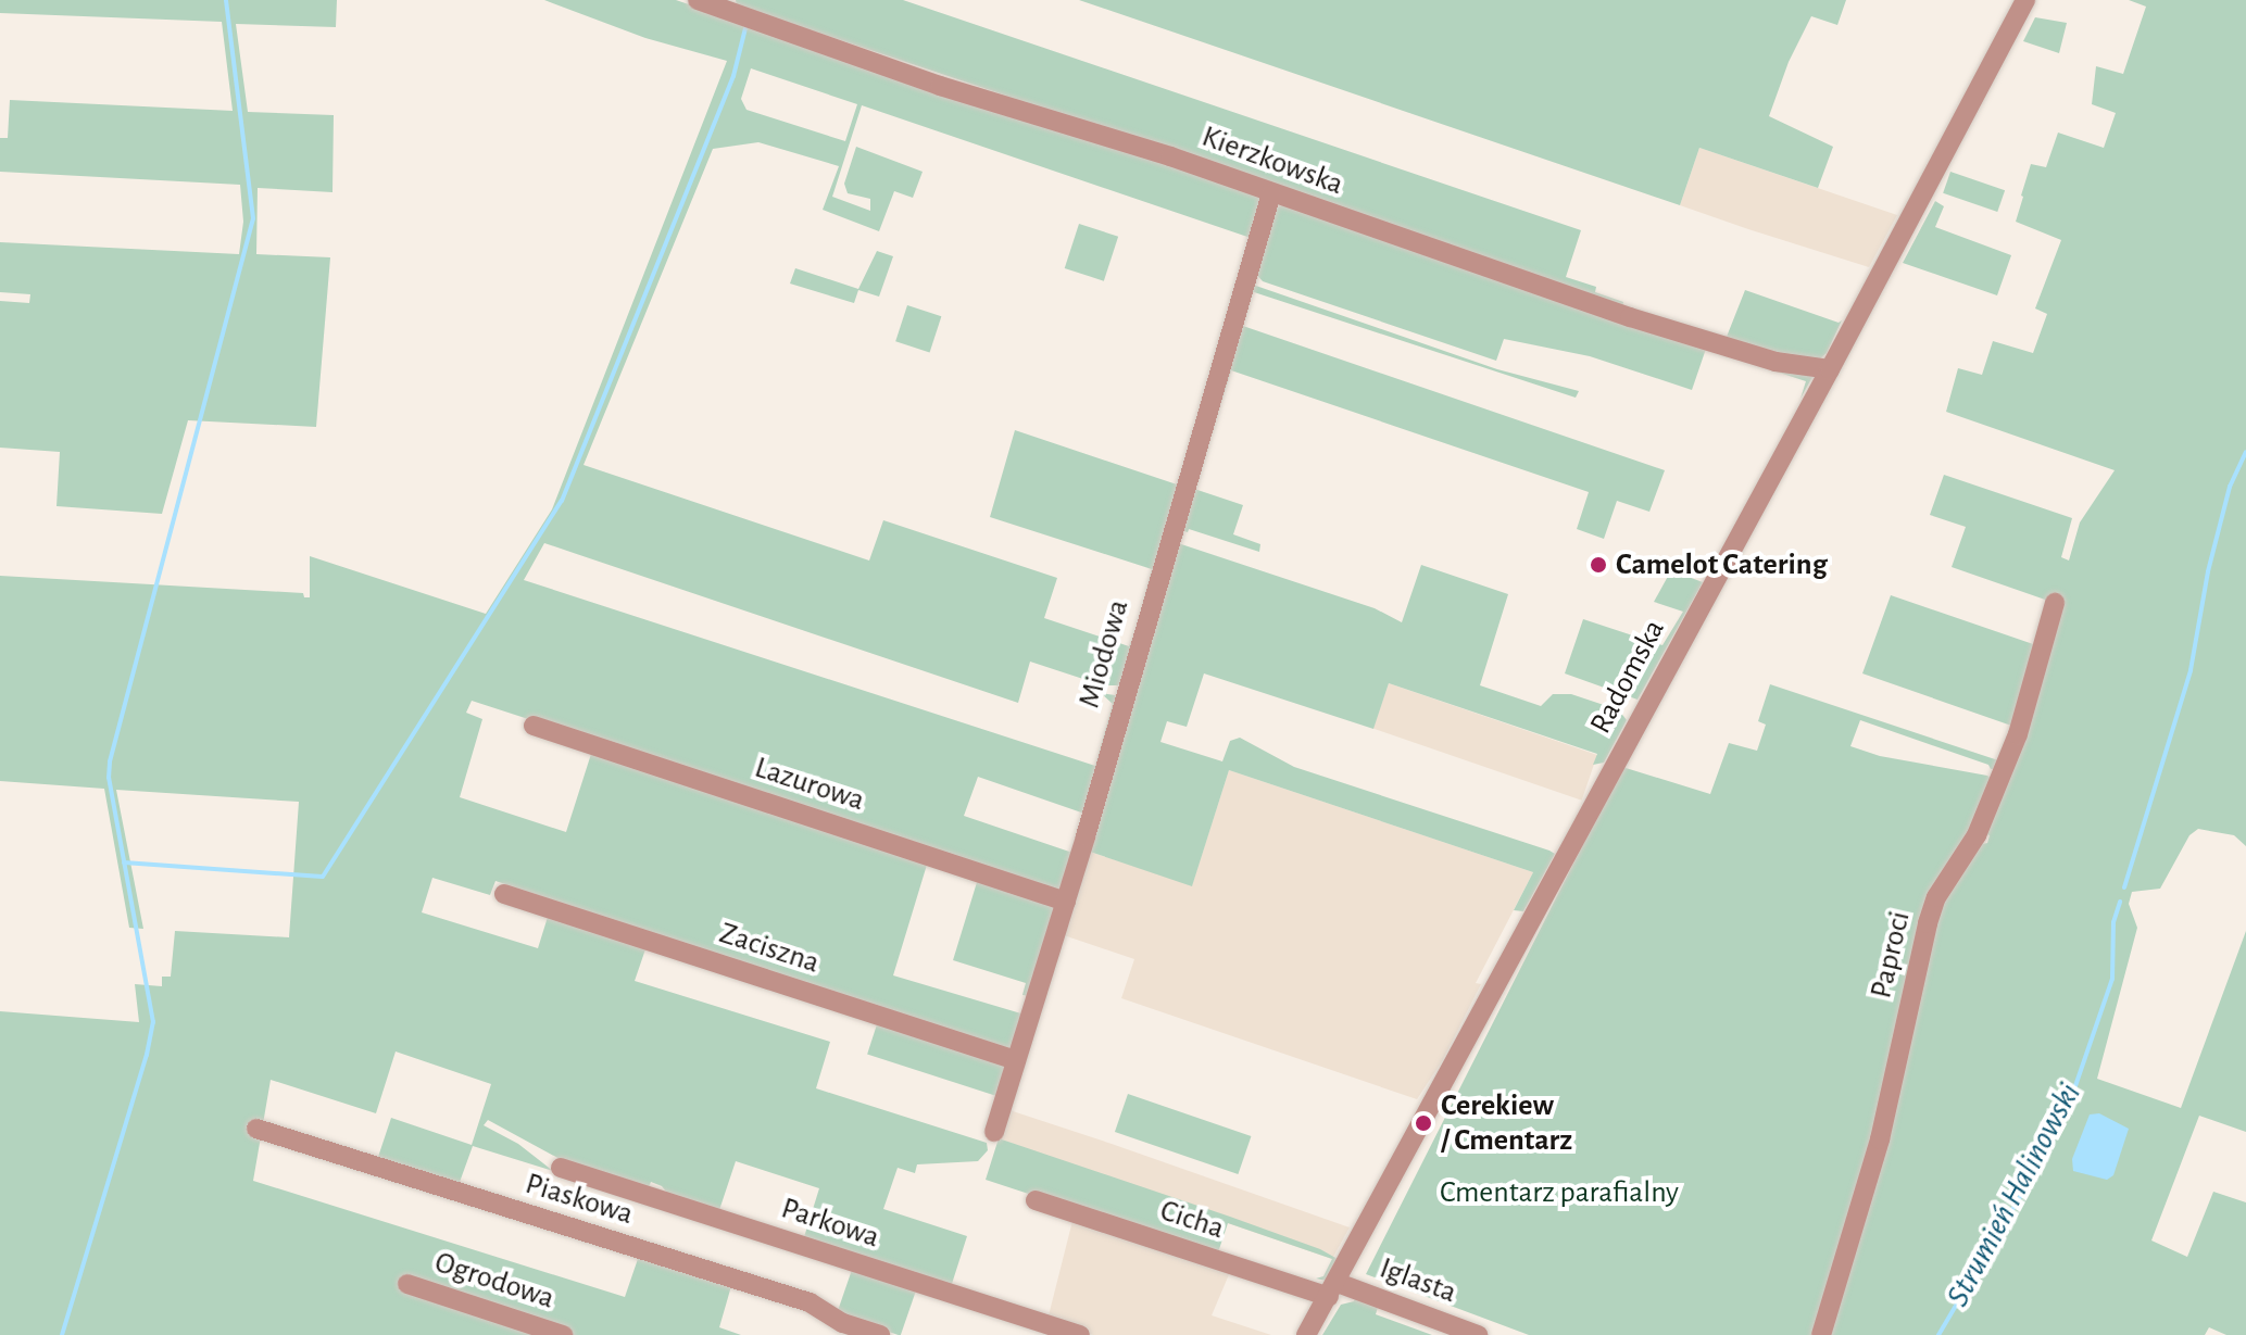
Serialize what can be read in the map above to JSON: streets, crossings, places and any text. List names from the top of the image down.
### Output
{
  "streets": {
    "street": [
      "Kierzkowska",
      "Miodowa",
      "Radomska",
      "Lazurowa",
      "Zaciszna",
      "Paproci",
      "Piaskowa",
      "Cicha",
      "Parkowa",
      "Ogrodowa",
      "Iglasta"
    ]
  },
  "crossings": [
    ["Kierzkowska", "Miodowa"],
    ["Kierzkowska", "Radomska"],
    ["Miodowa", "Lazurowa"],
    ["Miodowa", "Zaciszna"],
    ["Radomska", "Cicha"],
    ["Radomska", "Iglasta"],
    ["Cicha", "Iglasta"]
  ],
  "water": ["Strumień Halinowski"],
  "parks": ["Cmentarz parafialny"],
  "places": ["Camelot Catering", "Cerekiew / Cmentarz"]
}
